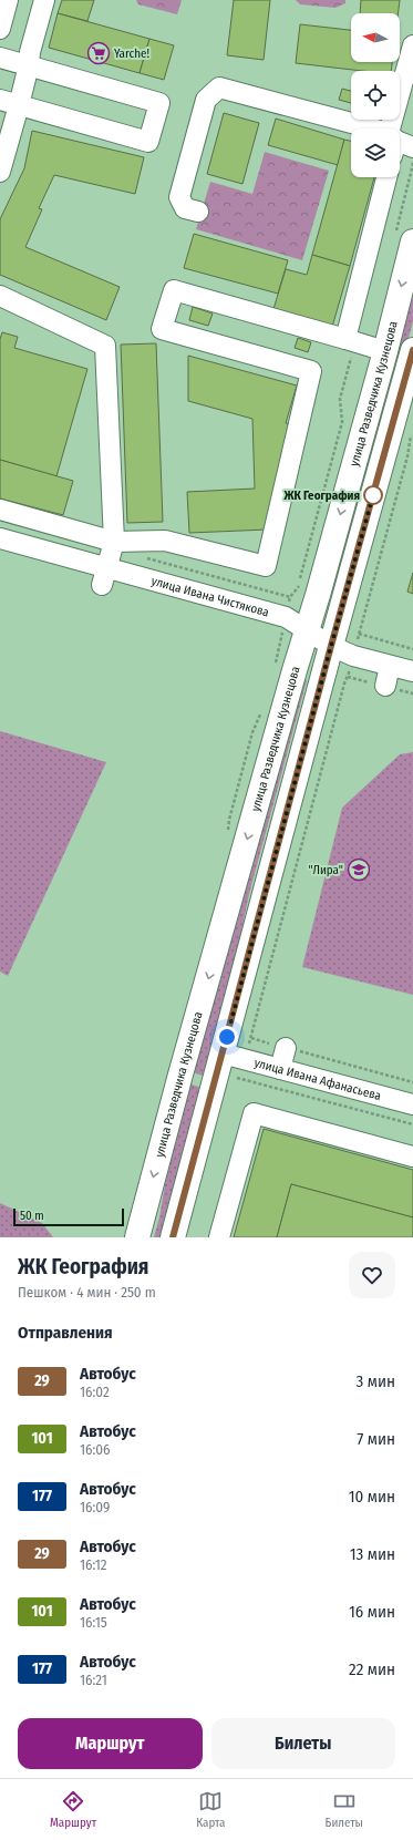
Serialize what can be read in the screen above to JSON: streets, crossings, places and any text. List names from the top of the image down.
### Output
{
  "streets": {
    "main road": ["улица Разведчика Кузнецова"],
    "street": ["улица Ивана Чистякова", "улица Ивана Афанасьева"]
  },
  "crossings": [
    ["улица Разведчика Кузнецова", "улица Ивана Чистякова"]
  ],
  "places": {
    "supermarket": ["Yarche!"],
    "other": ["ЖК География"],
    "school or university": ["\"Лира\""]
  },
  "lines": ["bus line 29"],
  "scale_bar": "50 m",
  "north": "left",
  "page": {
    "scale": "50 m",
    "heading": [
      ["ЖК География", "Пешком · 4 мин · 250 m"],
      "Отправления"
    ],
    "list": [
      {
        "mark": "29",
        "name": "Автобус",
        "note": "16:02",
        "value": "3 мин"
      },
      {
        "mark": "101",
        "name": "Автобус",
        "note": "16:06",
        "value": "7 мин"
      },
      {
        "mark": "177",
        "name": "Автобус",
        "note": "16:09",
        "value": "10 мин"
      },
      {
        "mark": "29",
        "name": "Автобус",
        "note": "16:12",
        "value": "13 мин"
      },
      {
        "mark": "101",
        "name": "Автобус",
        "note": "16:15",
        "value": "16 мин"
      },
      {
        "mark": "177",
        "name": "Автобус",
        "note": "16:21",
        "value": "22 мин"
      }
    ],
    "buttons": ["Маршрут", "Билеты"],
    "tabs": ["Маршрут", "Карта", "Билеты"]
  }
}
